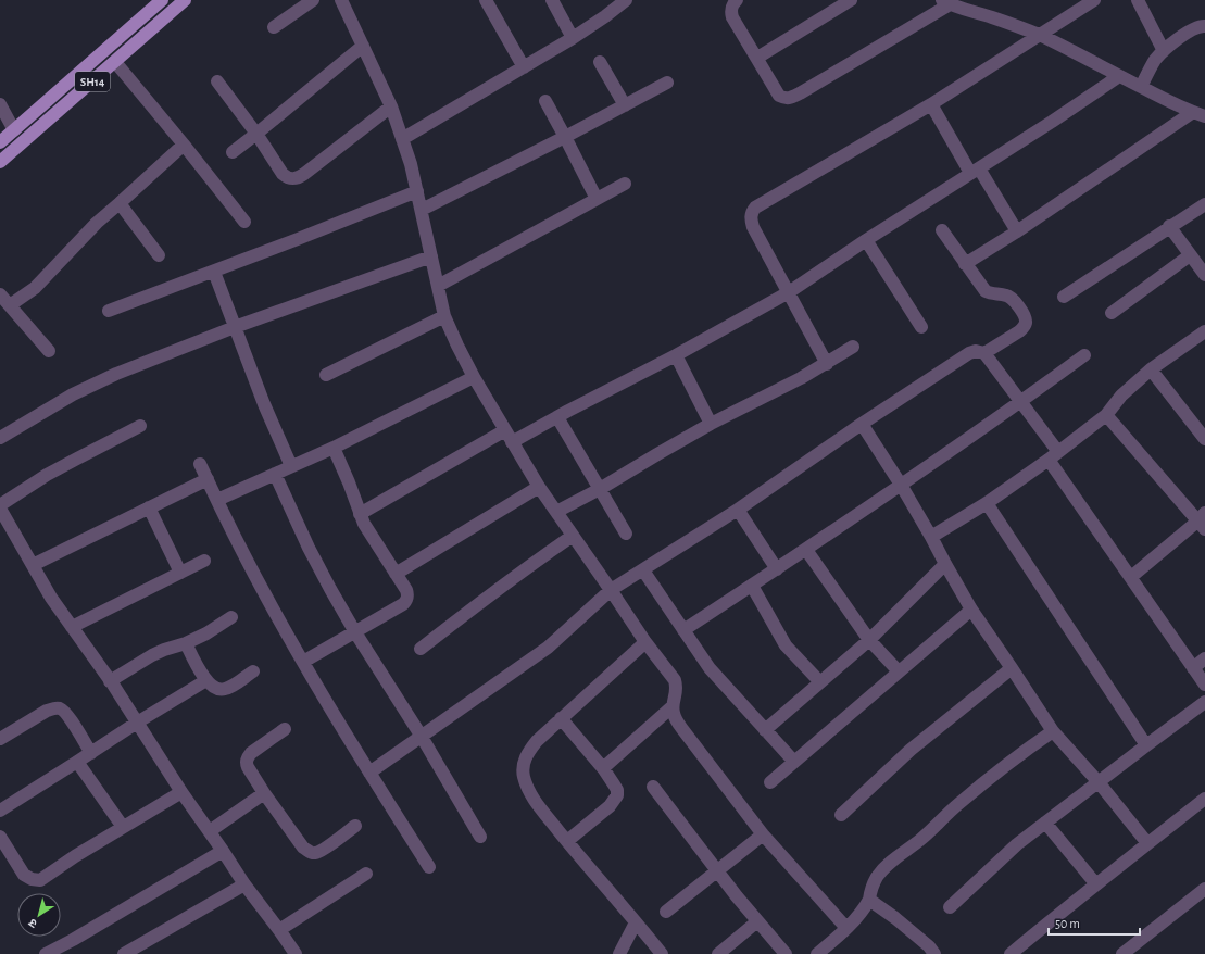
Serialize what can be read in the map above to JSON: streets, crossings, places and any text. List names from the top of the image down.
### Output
{
  "streets": {
    "main road": ["SH14"]
  },
  "scale_bar": "50 m",
  "north": "bottom left"
}
